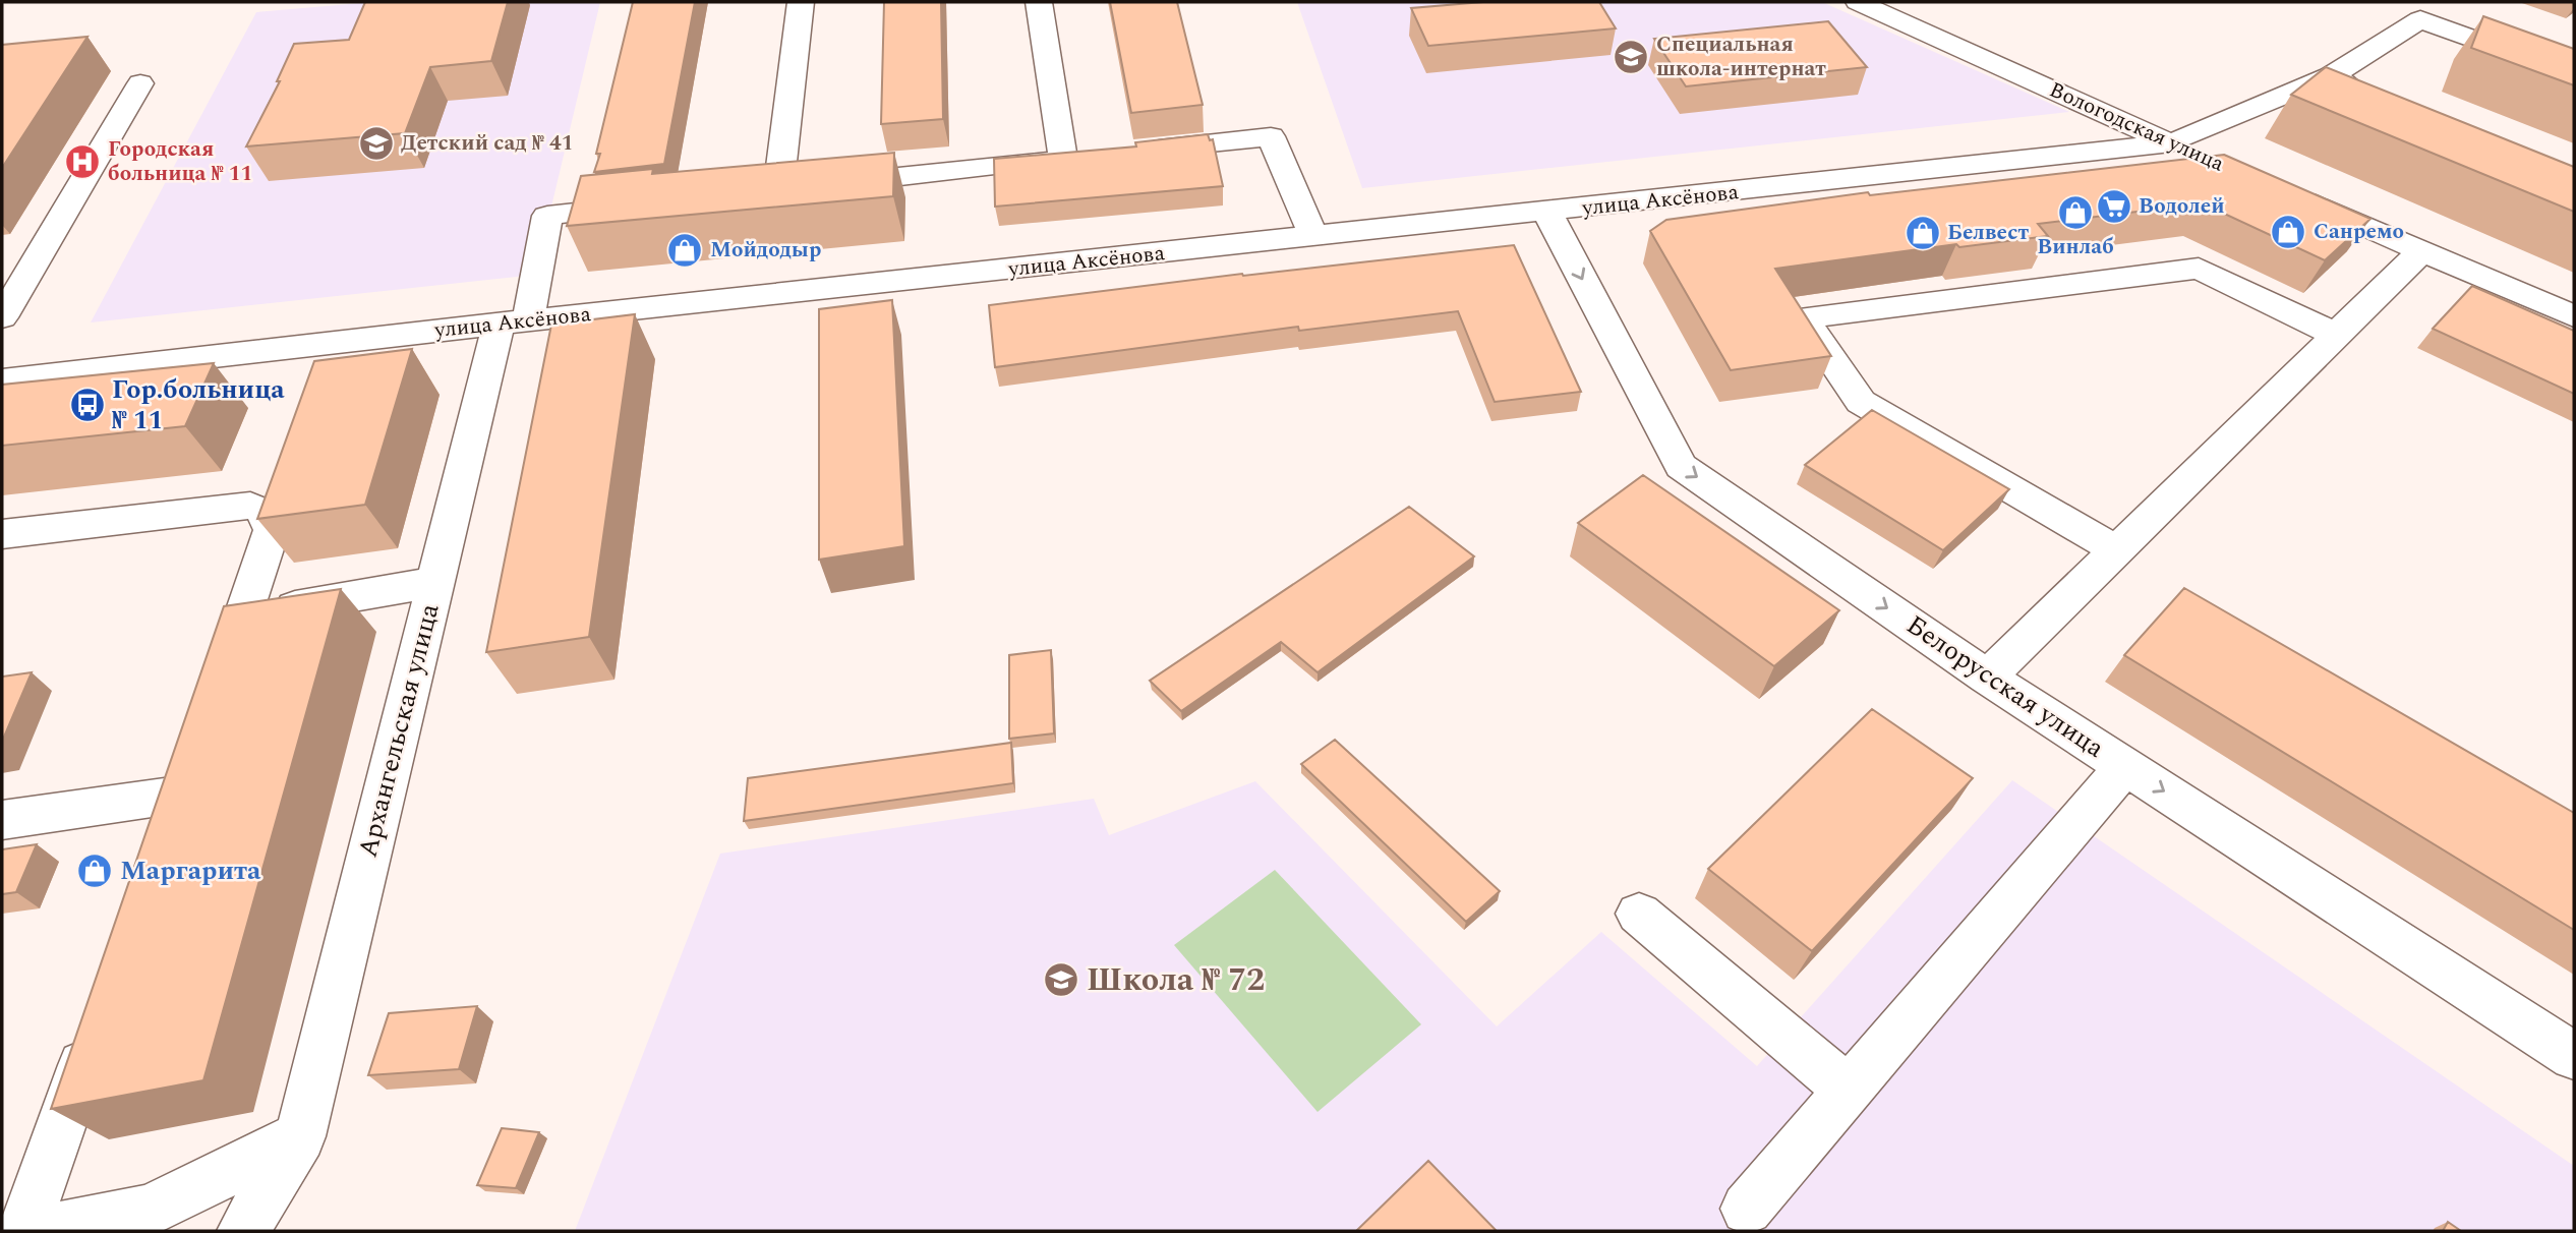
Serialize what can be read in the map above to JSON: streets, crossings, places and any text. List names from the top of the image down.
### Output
{
  "streets": {
    "street": [
      "Вологодская улица",
      "улица Аксёнова",
      "Белорусская улица",
      "Архангельская улица"
    ]
  },
  "crossings": [
    ["Вологодская улица", "улица Аксёнова"],
    ["улица Аксёнова", "Белорусская улица"],
    ["улица Аксёнова", "Архангельская улица"]
  ],
  "one_way": ["Белорусская улица"],
  "places": {
    "school or university": ["Специальная школа-интернат", "Детский сад № 41", "Школа № 72"],
    "hospital": ["Городская больница № 11"],
    "supermarket": ["Водолей"],
    "shop": [
      "Винлаб",
      "Санремо",
      "Белвест",
      "Мойдодыр",
      "Маргарита"
    ],
    "bus stop": ["Гор.больница № 11"]
  }
}
